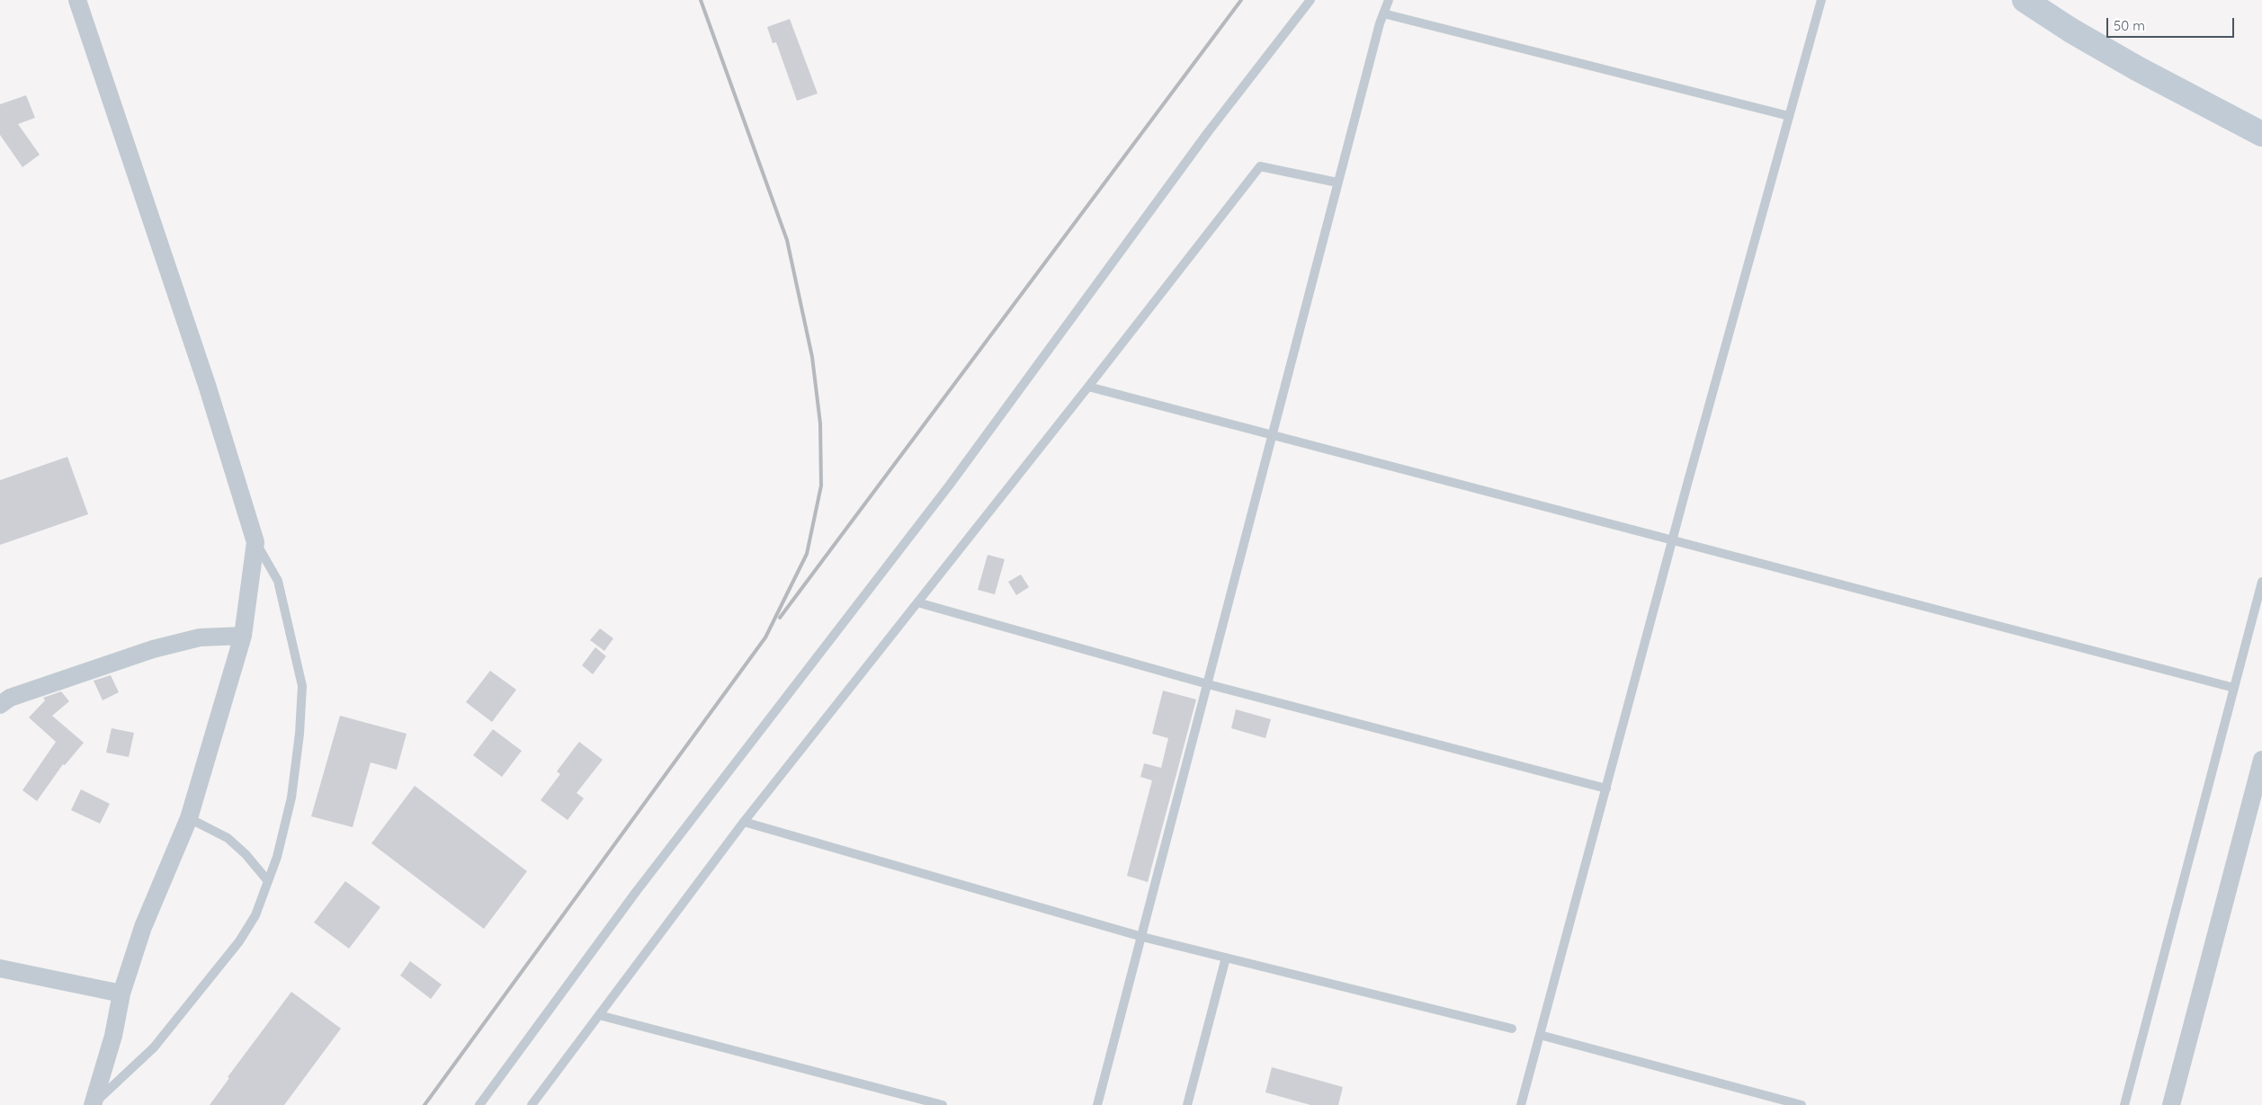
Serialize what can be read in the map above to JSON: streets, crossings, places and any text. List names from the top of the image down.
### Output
{
  "scale_bar": "50 m"
}
